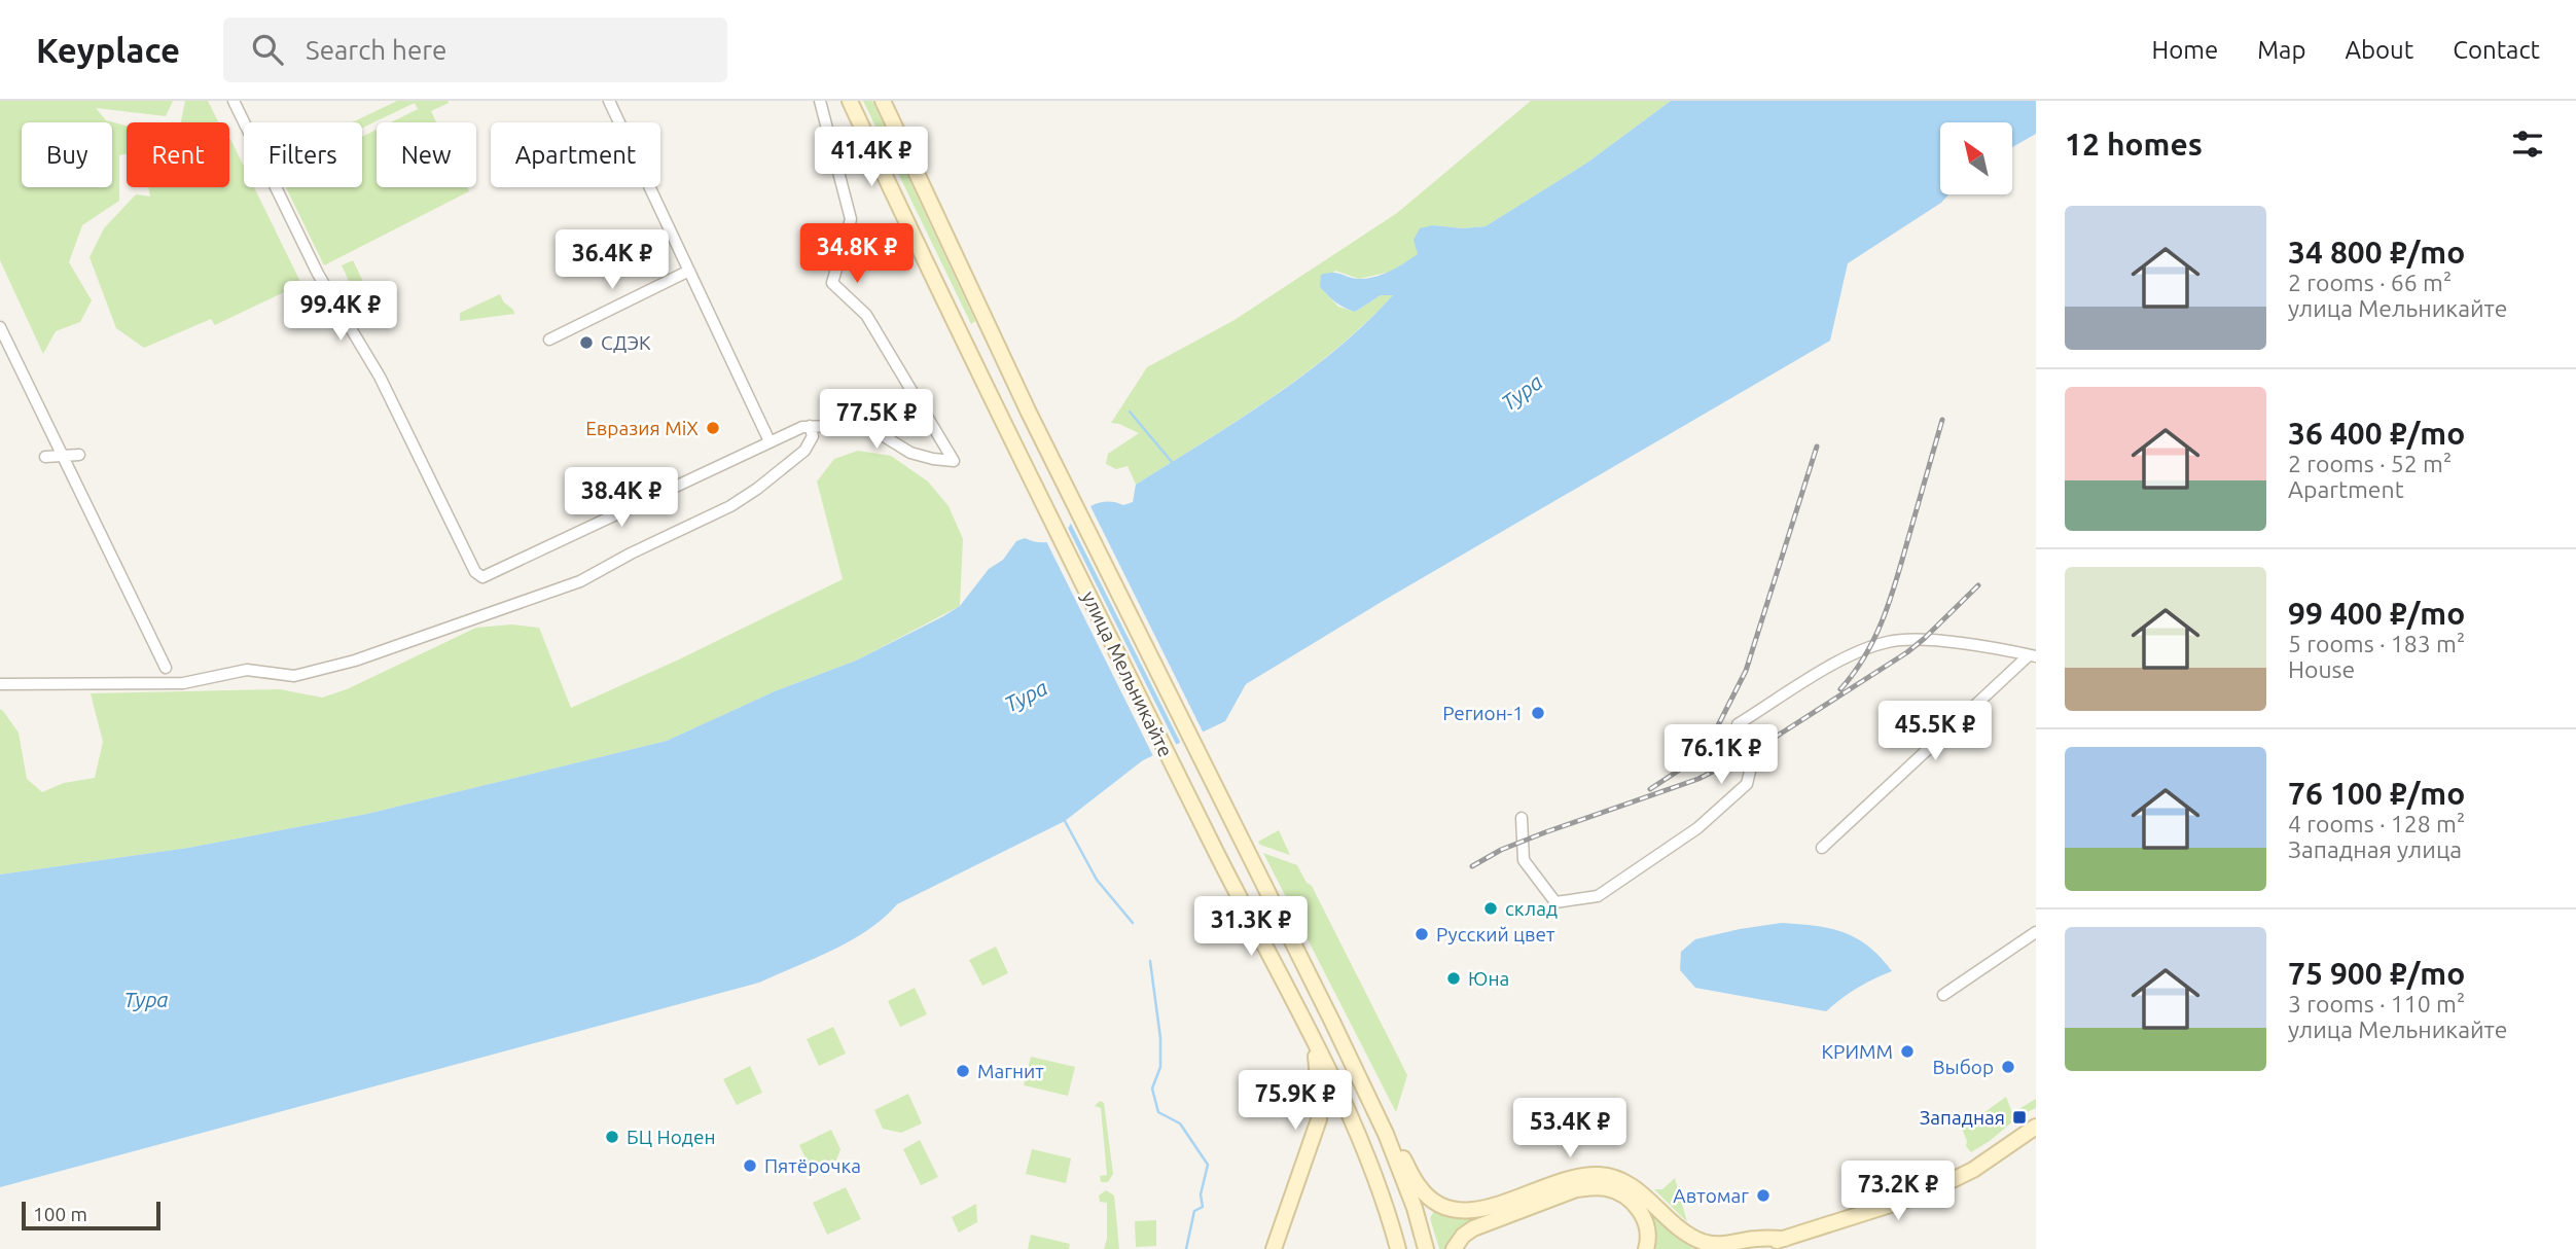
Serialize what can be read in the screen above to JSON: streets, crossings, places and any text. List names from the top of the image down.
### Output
{
  "streets": {
    "main road": ["улица Мельникайте"]
  },
  "water": ["Тура"],
  "places": {
    "other": [
      "СДЭК",
      "Евразия MiX",
      "Регион-1",
      "склад",
      "Русский цвет",
      "Юна",
      "КРИММ",
      "Выбор",
      "Магнит",
      "БЦ Ноден",
      "Пятёрочка",
      "Автомаг"
    ],
    "transit": ["Западная"]
  },
  "scale_bar": "100 m",
  "north": "top left",
  "page": {
    "header": "Keyplace",
    "search": "Search here",
    "nav": [
      "Home",
      "Map",
      "About",
      "Contact"
    ],
    "heading": "12 homes",
    "chip": [
      "Buy",
      "Rent",
      "Filters",
      "New",
      "Apartment"
    ],
    "price": [
      "41.4K ₽",
      "34.8K ₽",
      "36.4K ₽",
      "99.4K ₽",
      "77.5K ₽",
      "38.4K ₽",
      "45.5K ₽",
      "76.1K ₽",
      "31.3K ₽",
      "75.9K ₽",
      "53.4K ₽",
      "73.2K ₽"
    ],
    "list": [
      {
        "name": "34 800 ₽/mo",
        "note": "2 rooms · 66 m² · улица Мельникайте"
      },
      {
        "name": "36 400 ₽/mo",
        "note": "2 rooms · 52 m² · Apartment"
      },
      {
        "name": "99 400 ₽/mo",
        "note": "5 rooms · 183 m² · House"
      },
      {
        "name": "76 100 ₽/mo",
        "note": "4 rooms · 128 m² · Западная улица"
      },
      {
        "name": "75 900 ₽/mo",
        "note": "3 rooms · 110 m² · улица Мельникайте"
      }
    ],
    "scale": "100 m"
  }
}
